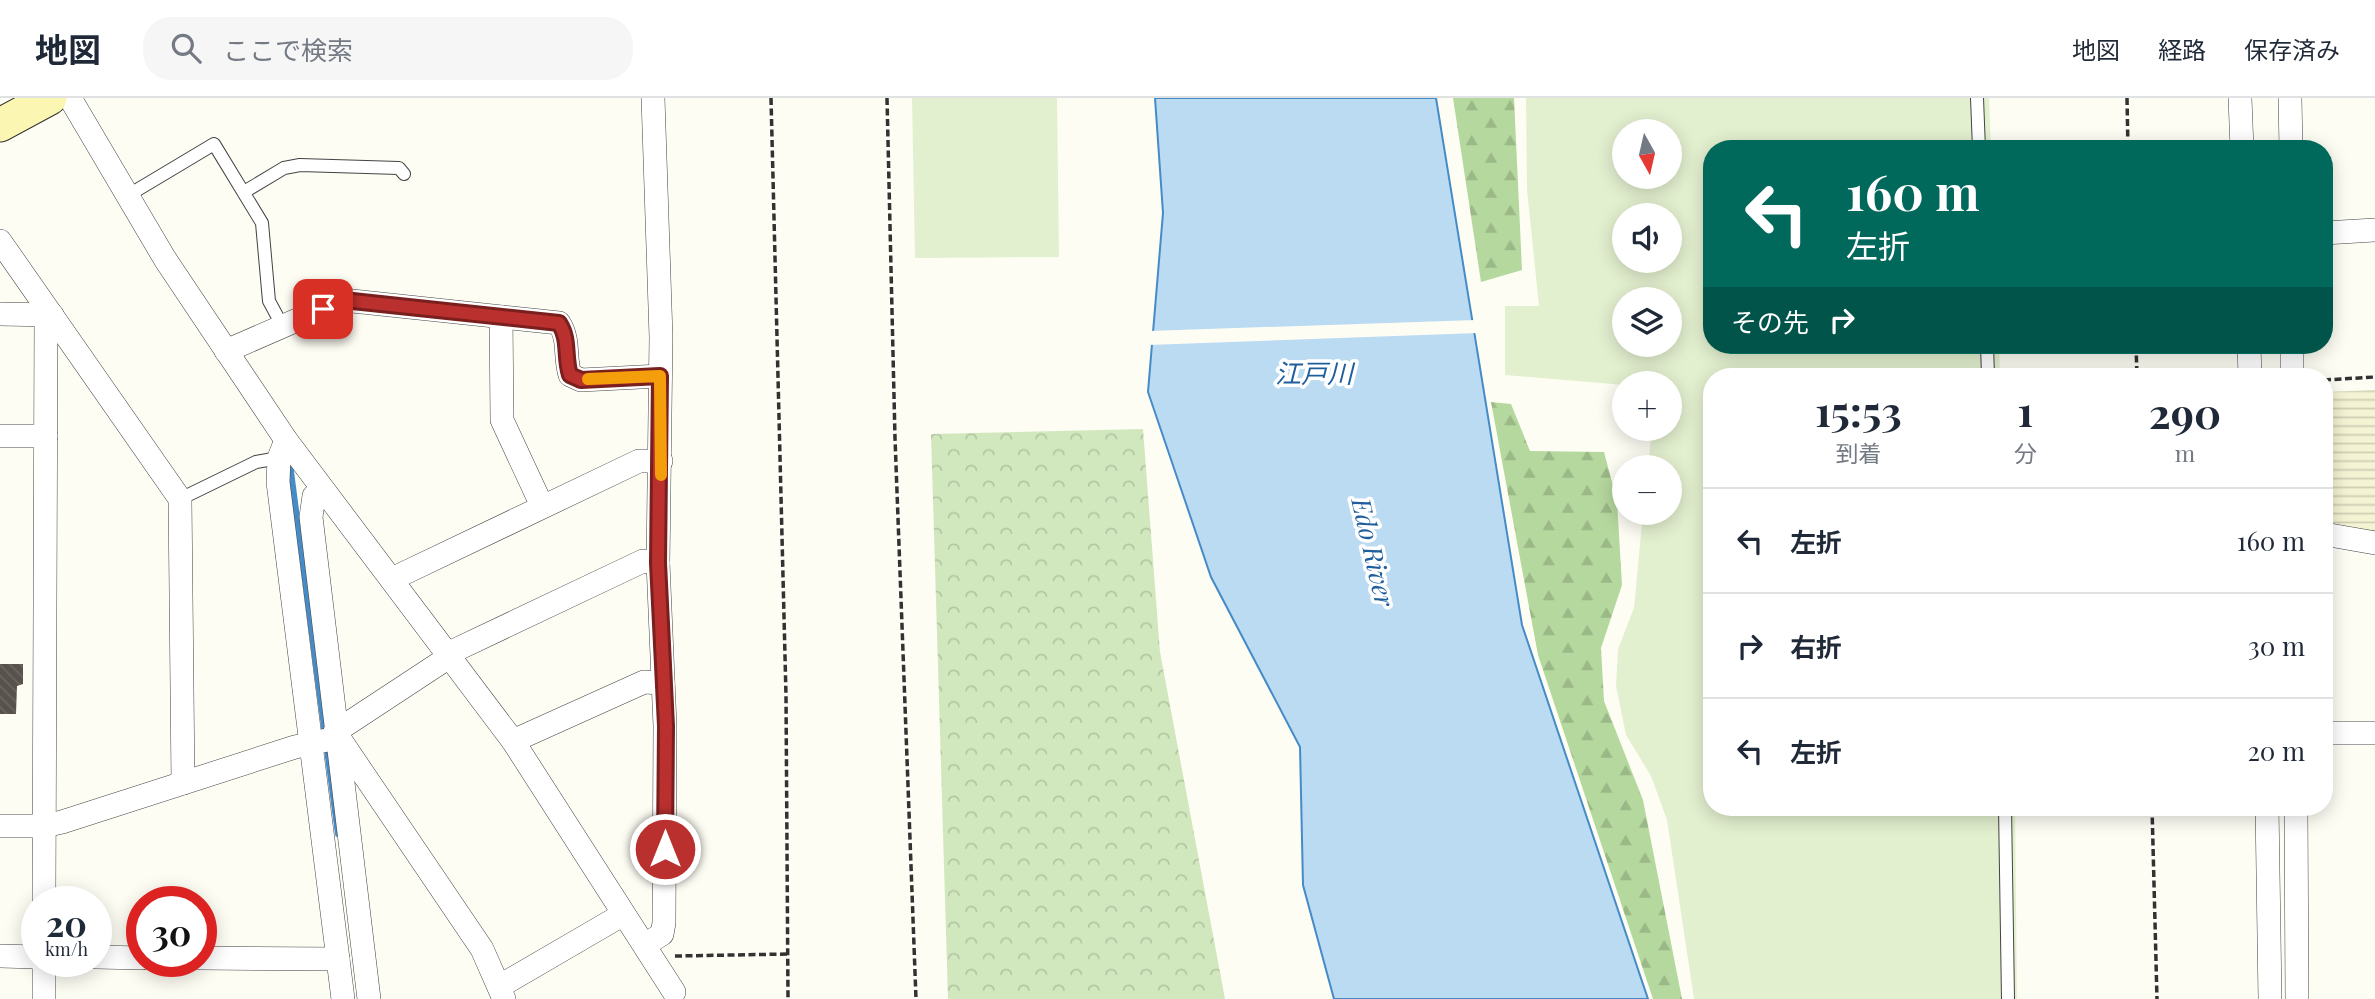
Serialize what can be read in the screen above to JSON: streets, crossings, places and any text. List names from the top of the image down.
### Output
{
  "water": ["江戸川", "Edo River"],
  "north": "bottom",
  "page": {
    "header": "地図",
    "search": "ここで検索",
    "nav": ["地図", "経路", "保存済み"],
    "map_buttons": ["+", "−"],
    "turn": ["160 m", "左折"],
    "then": "その先",
    "eta": [
      "15:53",
      "到着",
      "1",
      "分",
      "290",
      "m"
    ],
    "list": [
      {
        "name": "左折",
        "value": "160 m"
      },
      {
        "name": "右折",
        "value": "30 m"
      },
      {
        "name": "左折",
        "value": "20 m"
      }
    ],
    "speed": "20 km/h",
    "limit": "30"
  }
}
